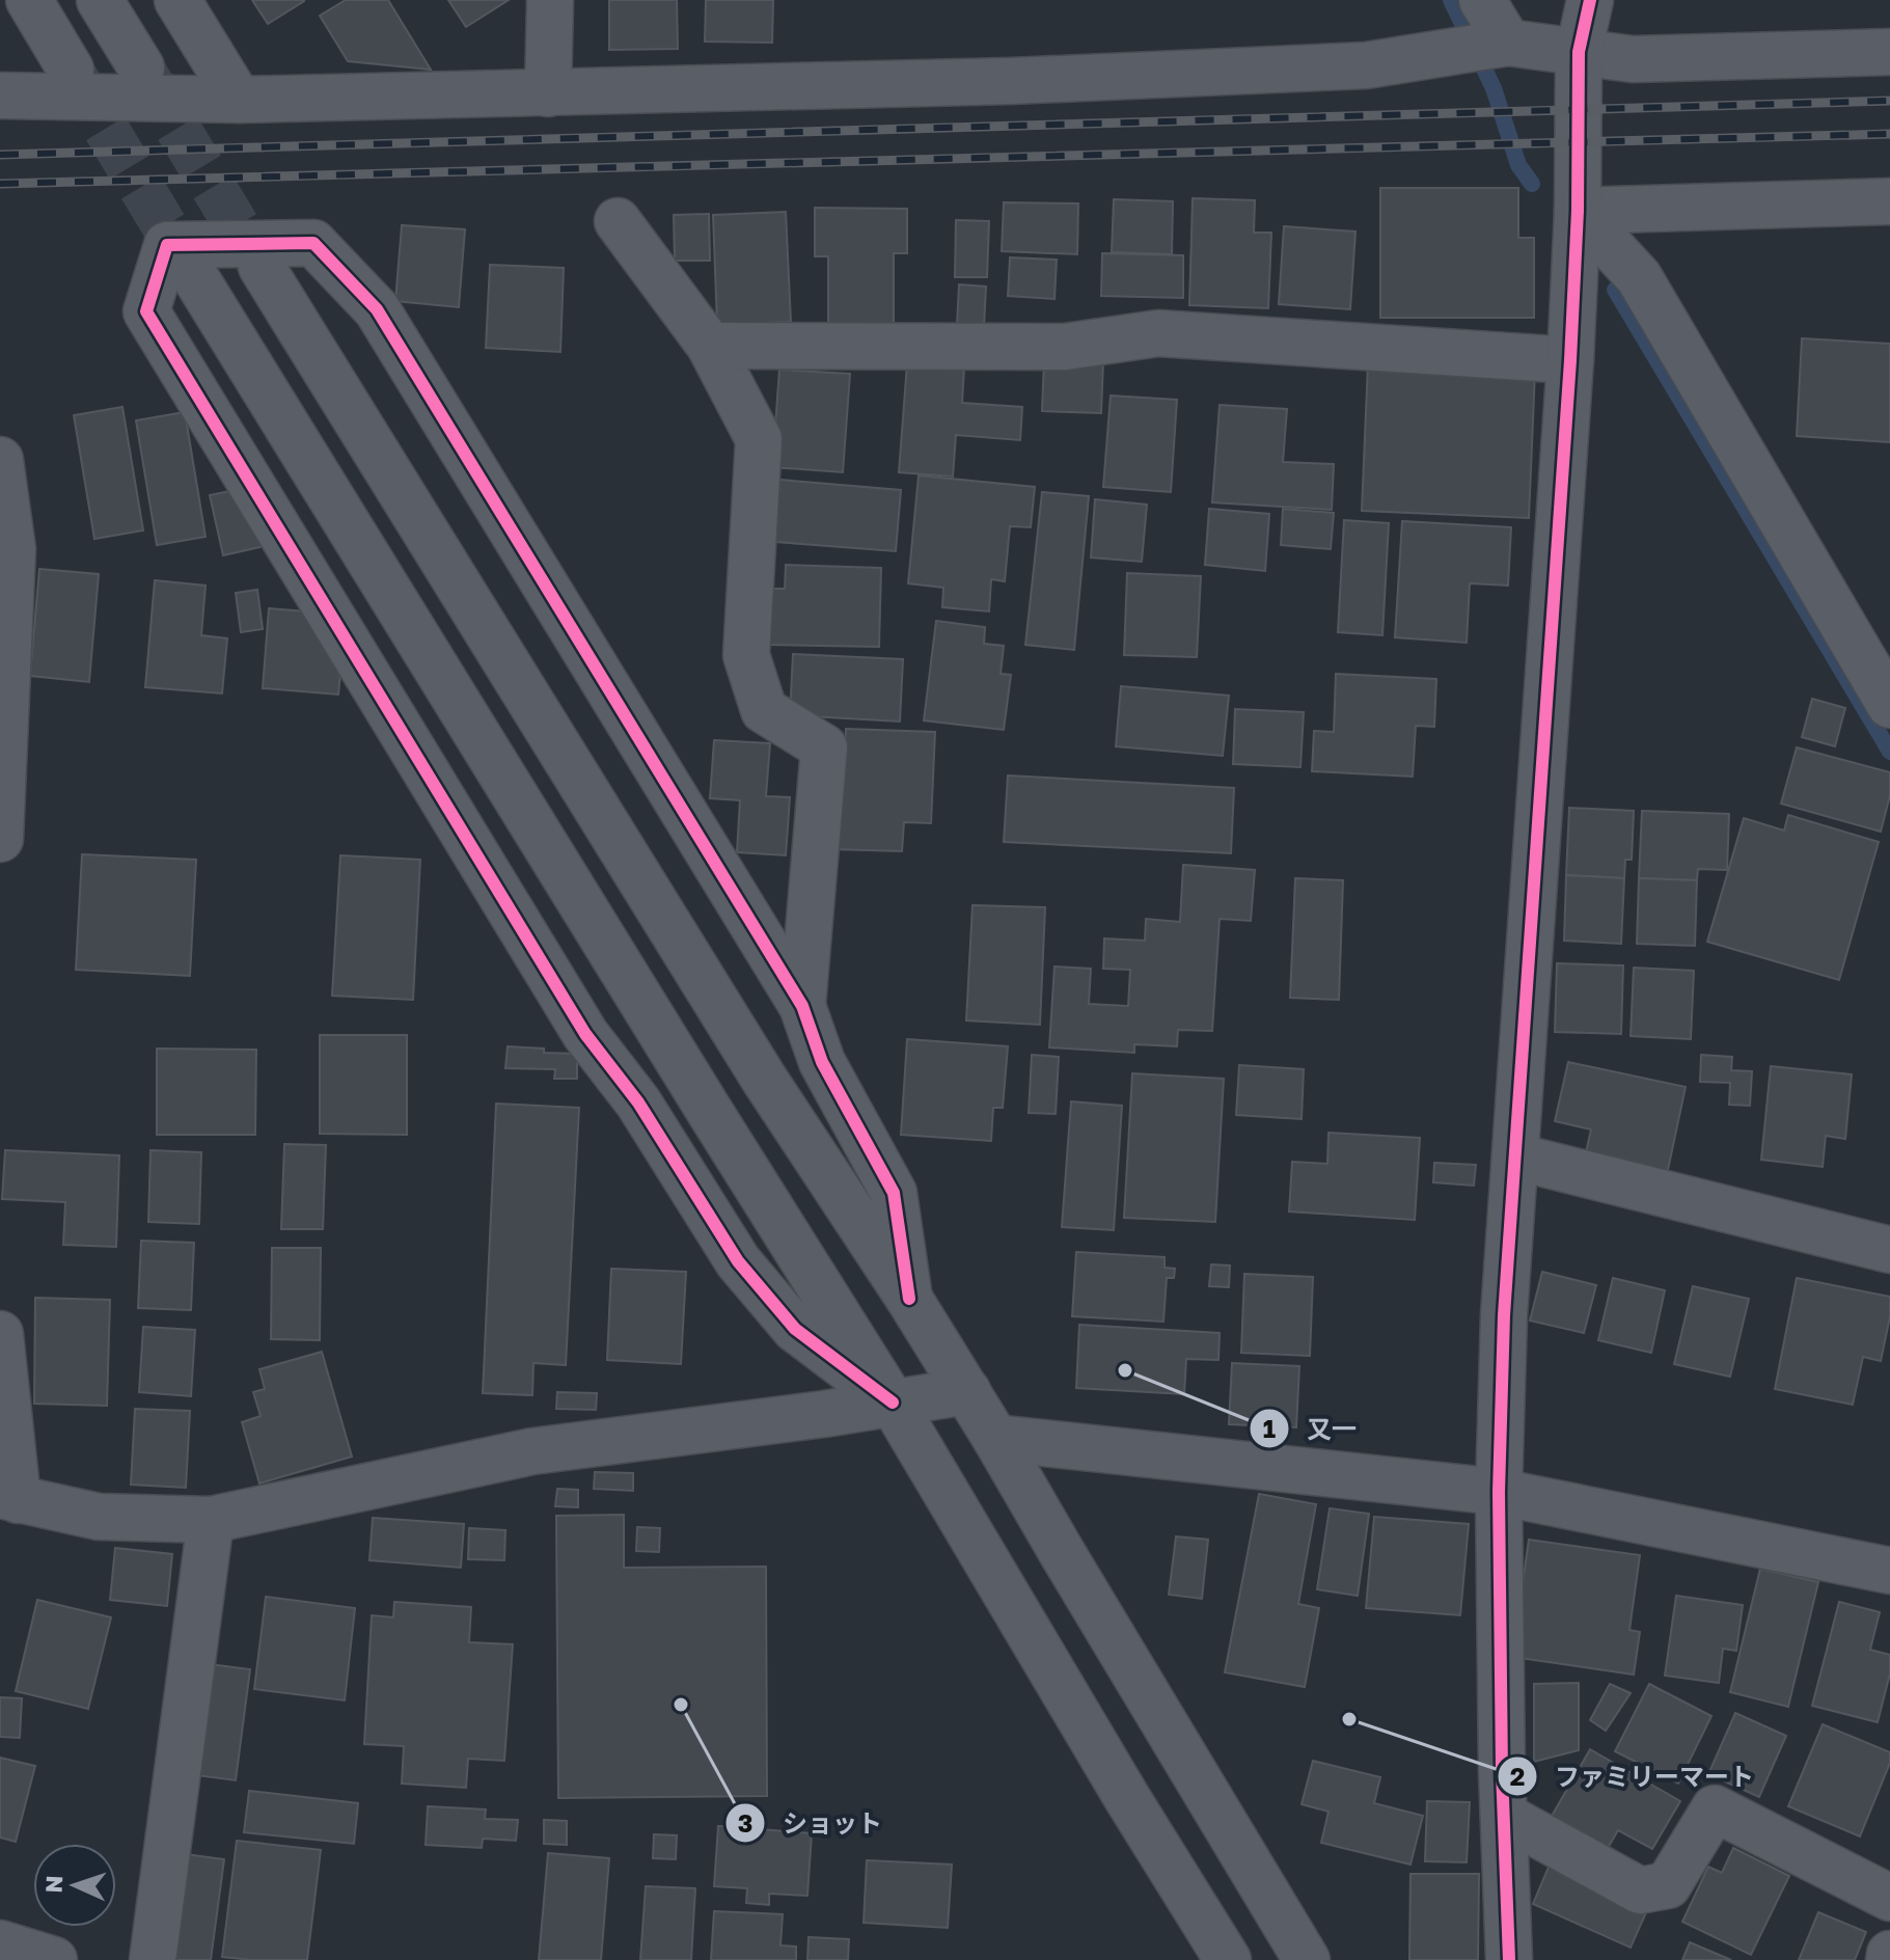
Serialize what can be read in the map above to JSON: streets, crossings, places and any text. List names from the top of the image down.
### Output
{
  "places": ["又一", "ショット", "ファミリーマート"],
  "north": "left"
}
